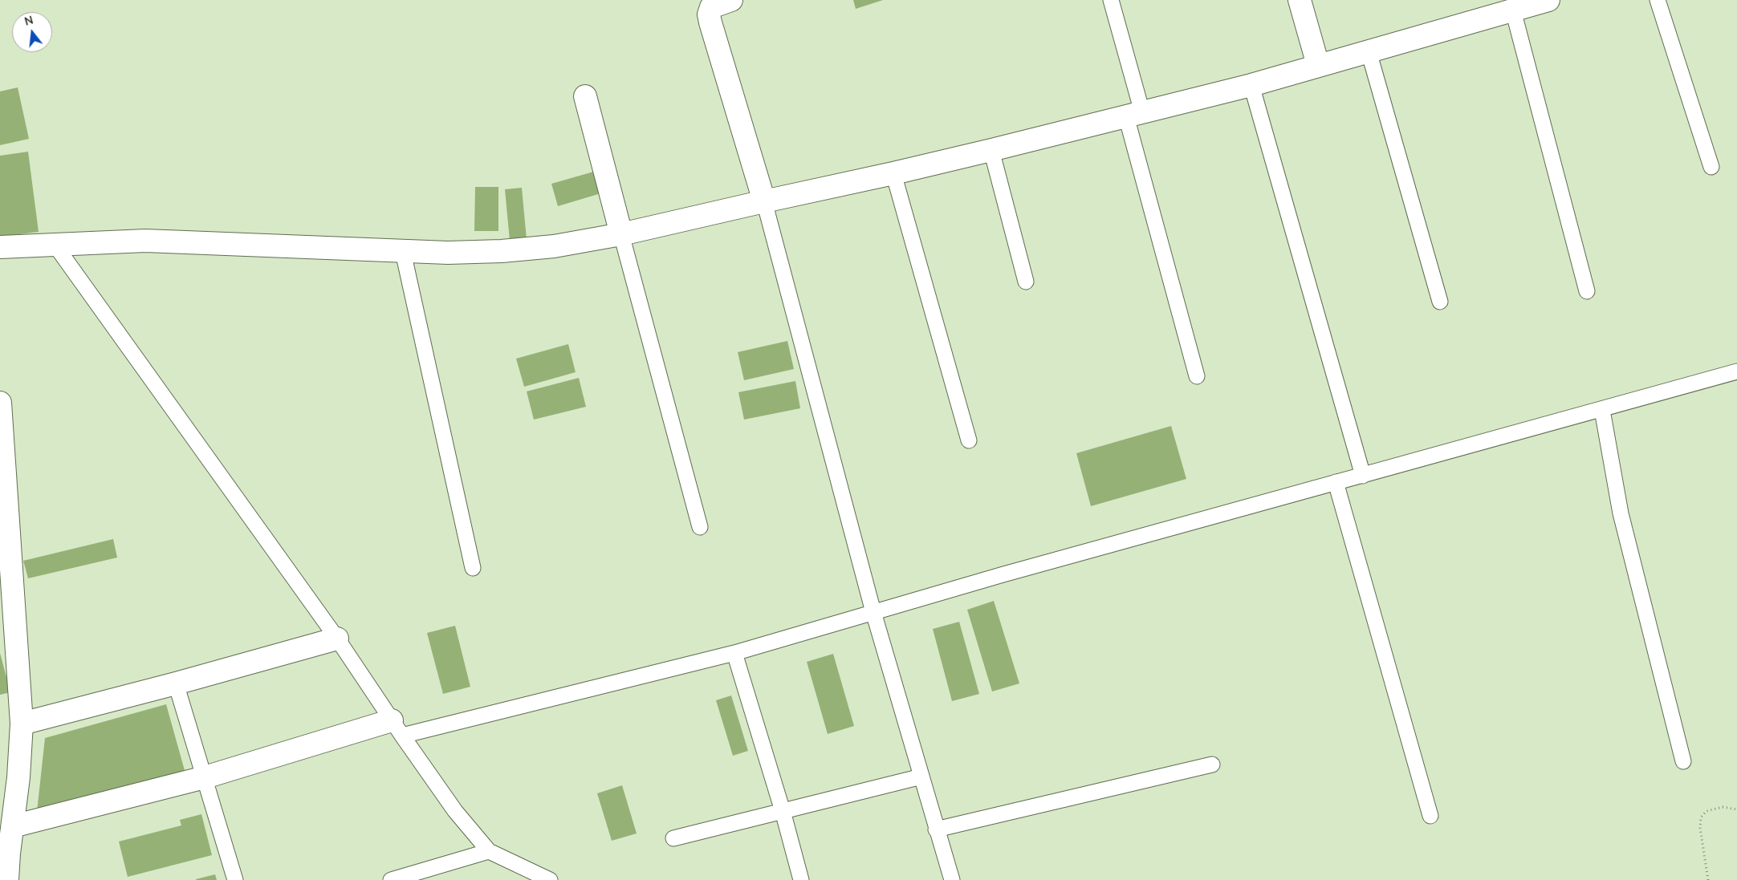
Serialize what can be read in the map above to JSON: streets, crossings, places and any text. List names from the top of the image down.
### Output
{
  "north": "top"
}
